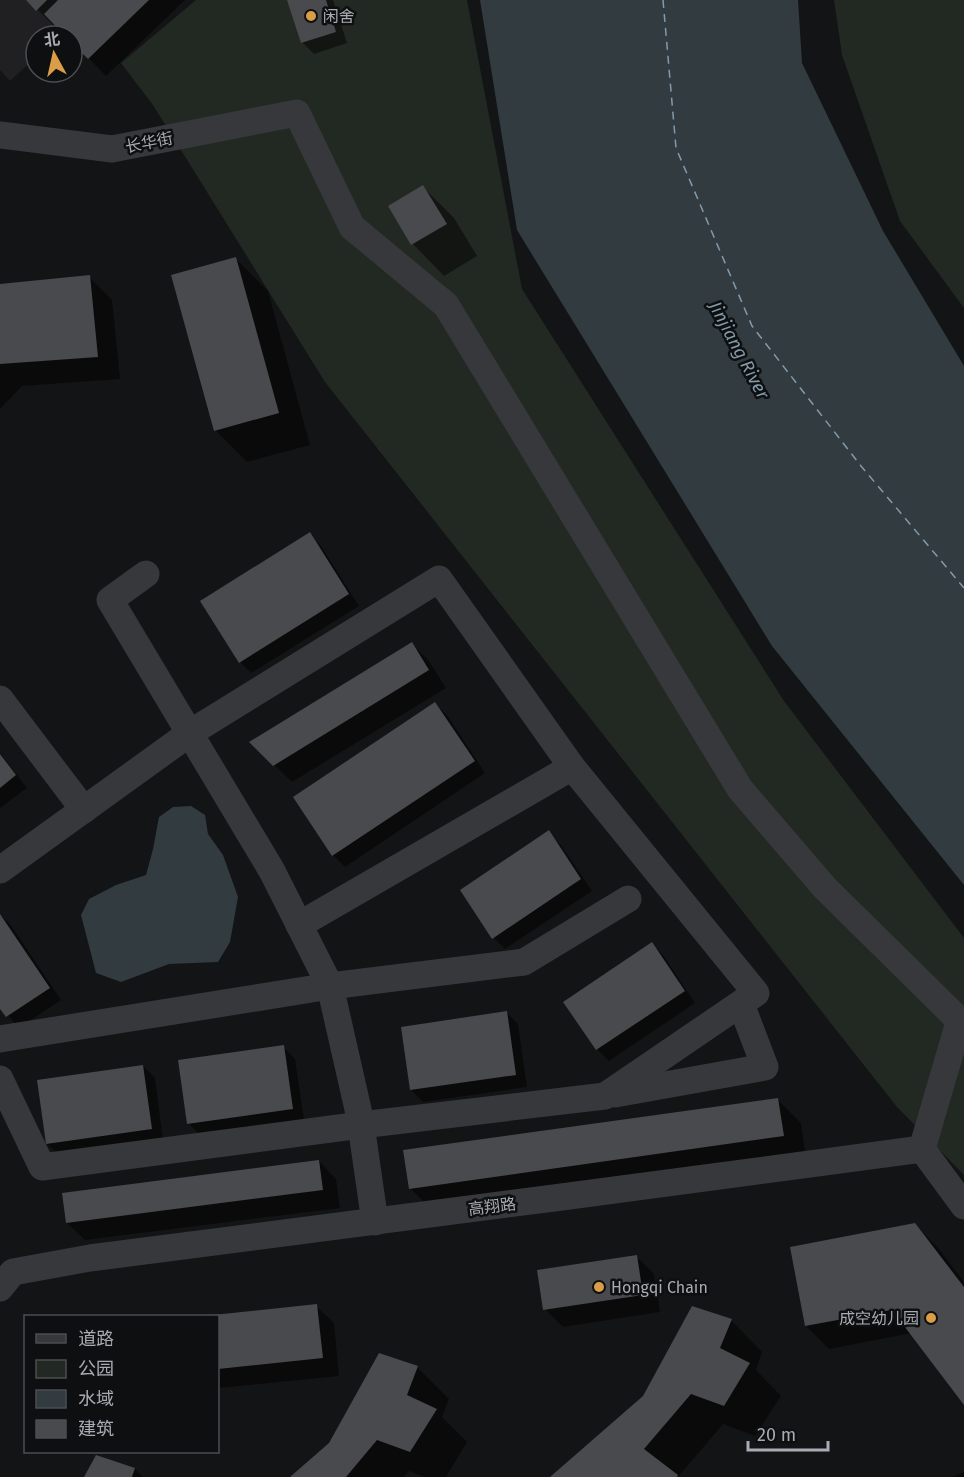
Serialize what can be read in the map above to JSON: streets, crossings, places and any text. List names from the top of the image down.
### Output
{
  "streets": {
    "street": ["长华街", "高翔路"]
  },
  "water": ["Jinjiang River"],
  "places": ["闲舍", "Hongqi Chain", "成空幼儿园"],
  "legend": [
    "道路",
    "公园",
    "水域",
    "建筑"
  ],
  "scale_bar": "20 m",
  "north": "top"
}
